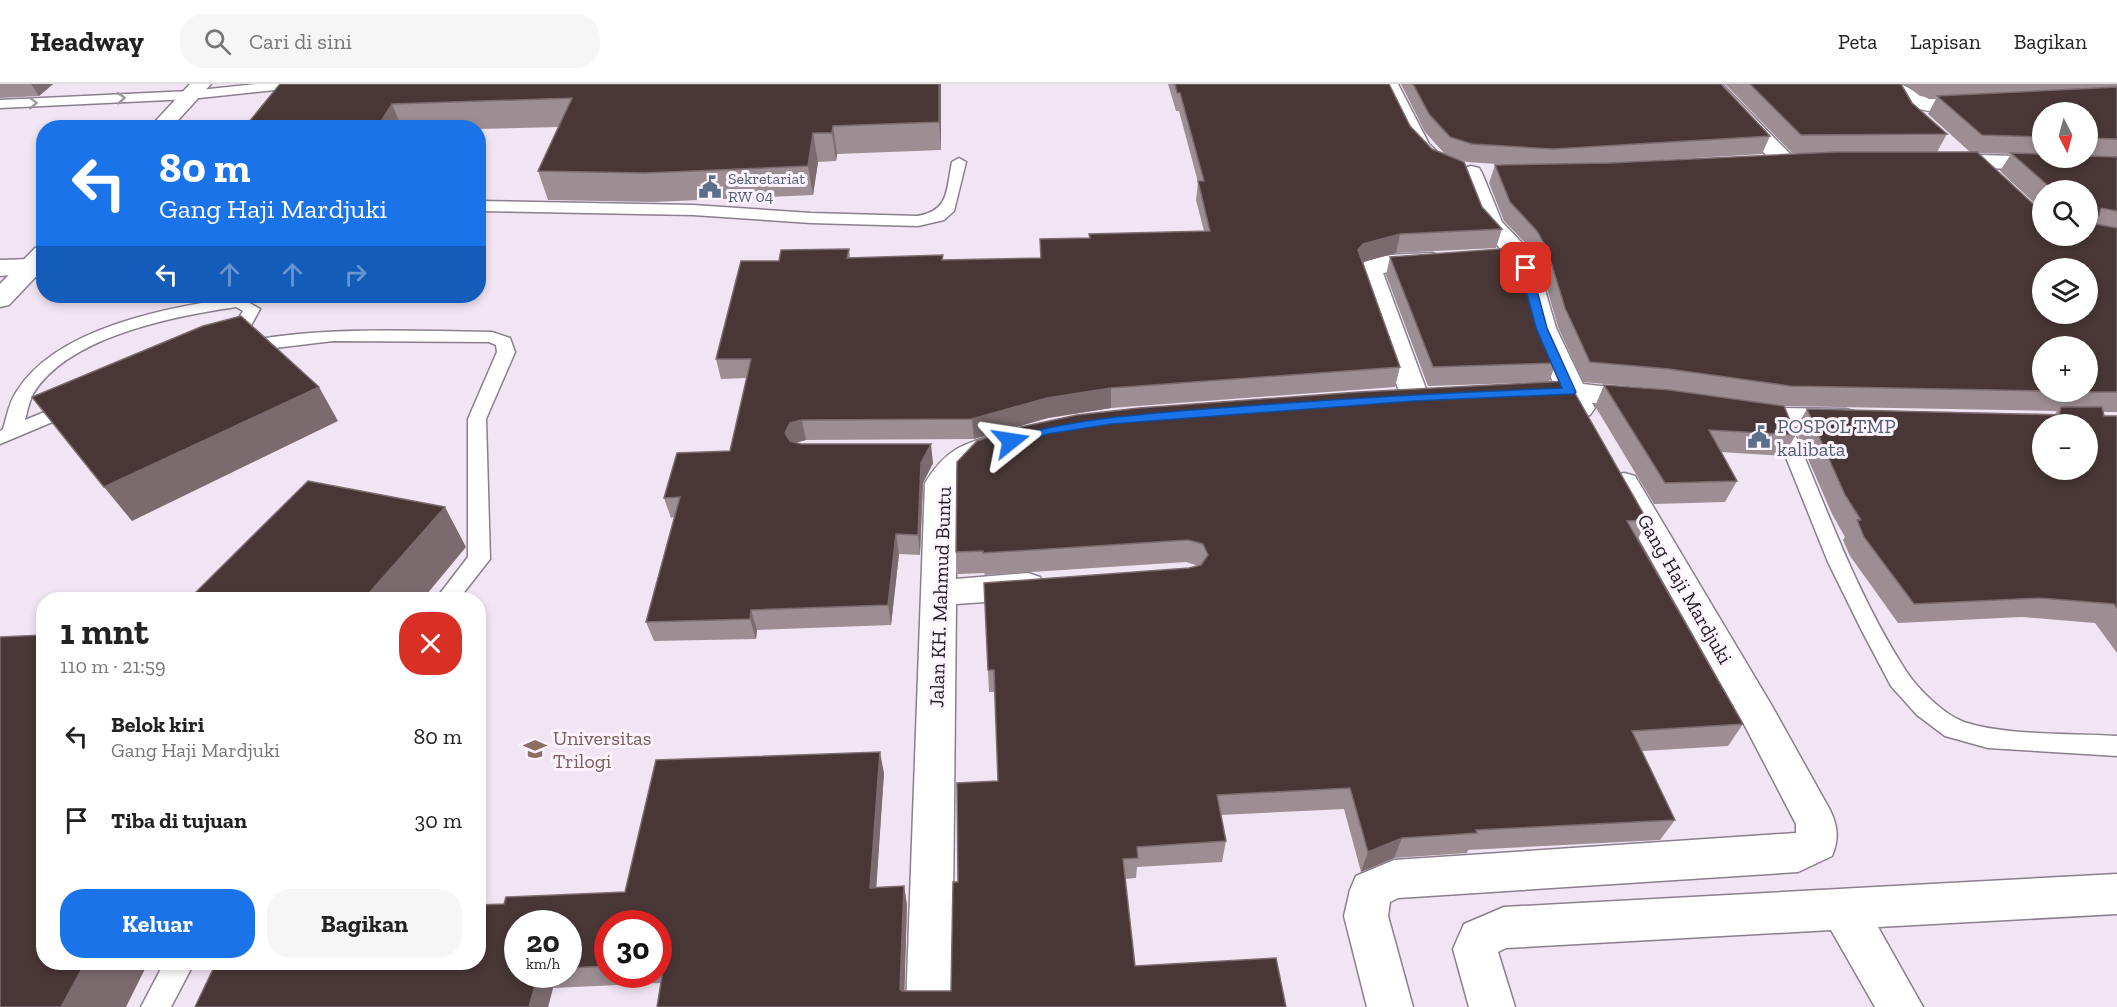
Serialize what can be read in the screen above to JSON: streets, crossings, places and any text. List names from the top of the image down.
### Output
{
  "streets": {
    "street": ["Gang Haji Mardjuki", "Jalan KH. Mahmud Buntu"]
  },
  "places": {
    "public building": ["Sekretariat RW 04", "POSPOL TMP kalibata"],
    "school or university": ["Universitas Trilogi"]
  },
  "north": "bottom",
  "page": {
    "header": "Headway",
    "search": "Cari di sini",
    "nav": ["Peta", "Lapisan", "Bagikan"],
    "map_buttons": ["+", "−"],
    "turn": ["80 m", "Gang Haji Mardjuki"],
    "heading": ["1 mnt", "110 m · 21:59"],
    "list": [
      {
        "name": "Belok kiri",
        "note": "Gang Haji Mardjuki",
        "value": "80 m"
      },
      {
        "name": "Tiba di tujuan",
        "value": "30 m"
      }
    ],
    "buttons": ["Keluar", "Bagikan"],
    "speed": "20 km/h",
    "limit": "30"
  }
}
